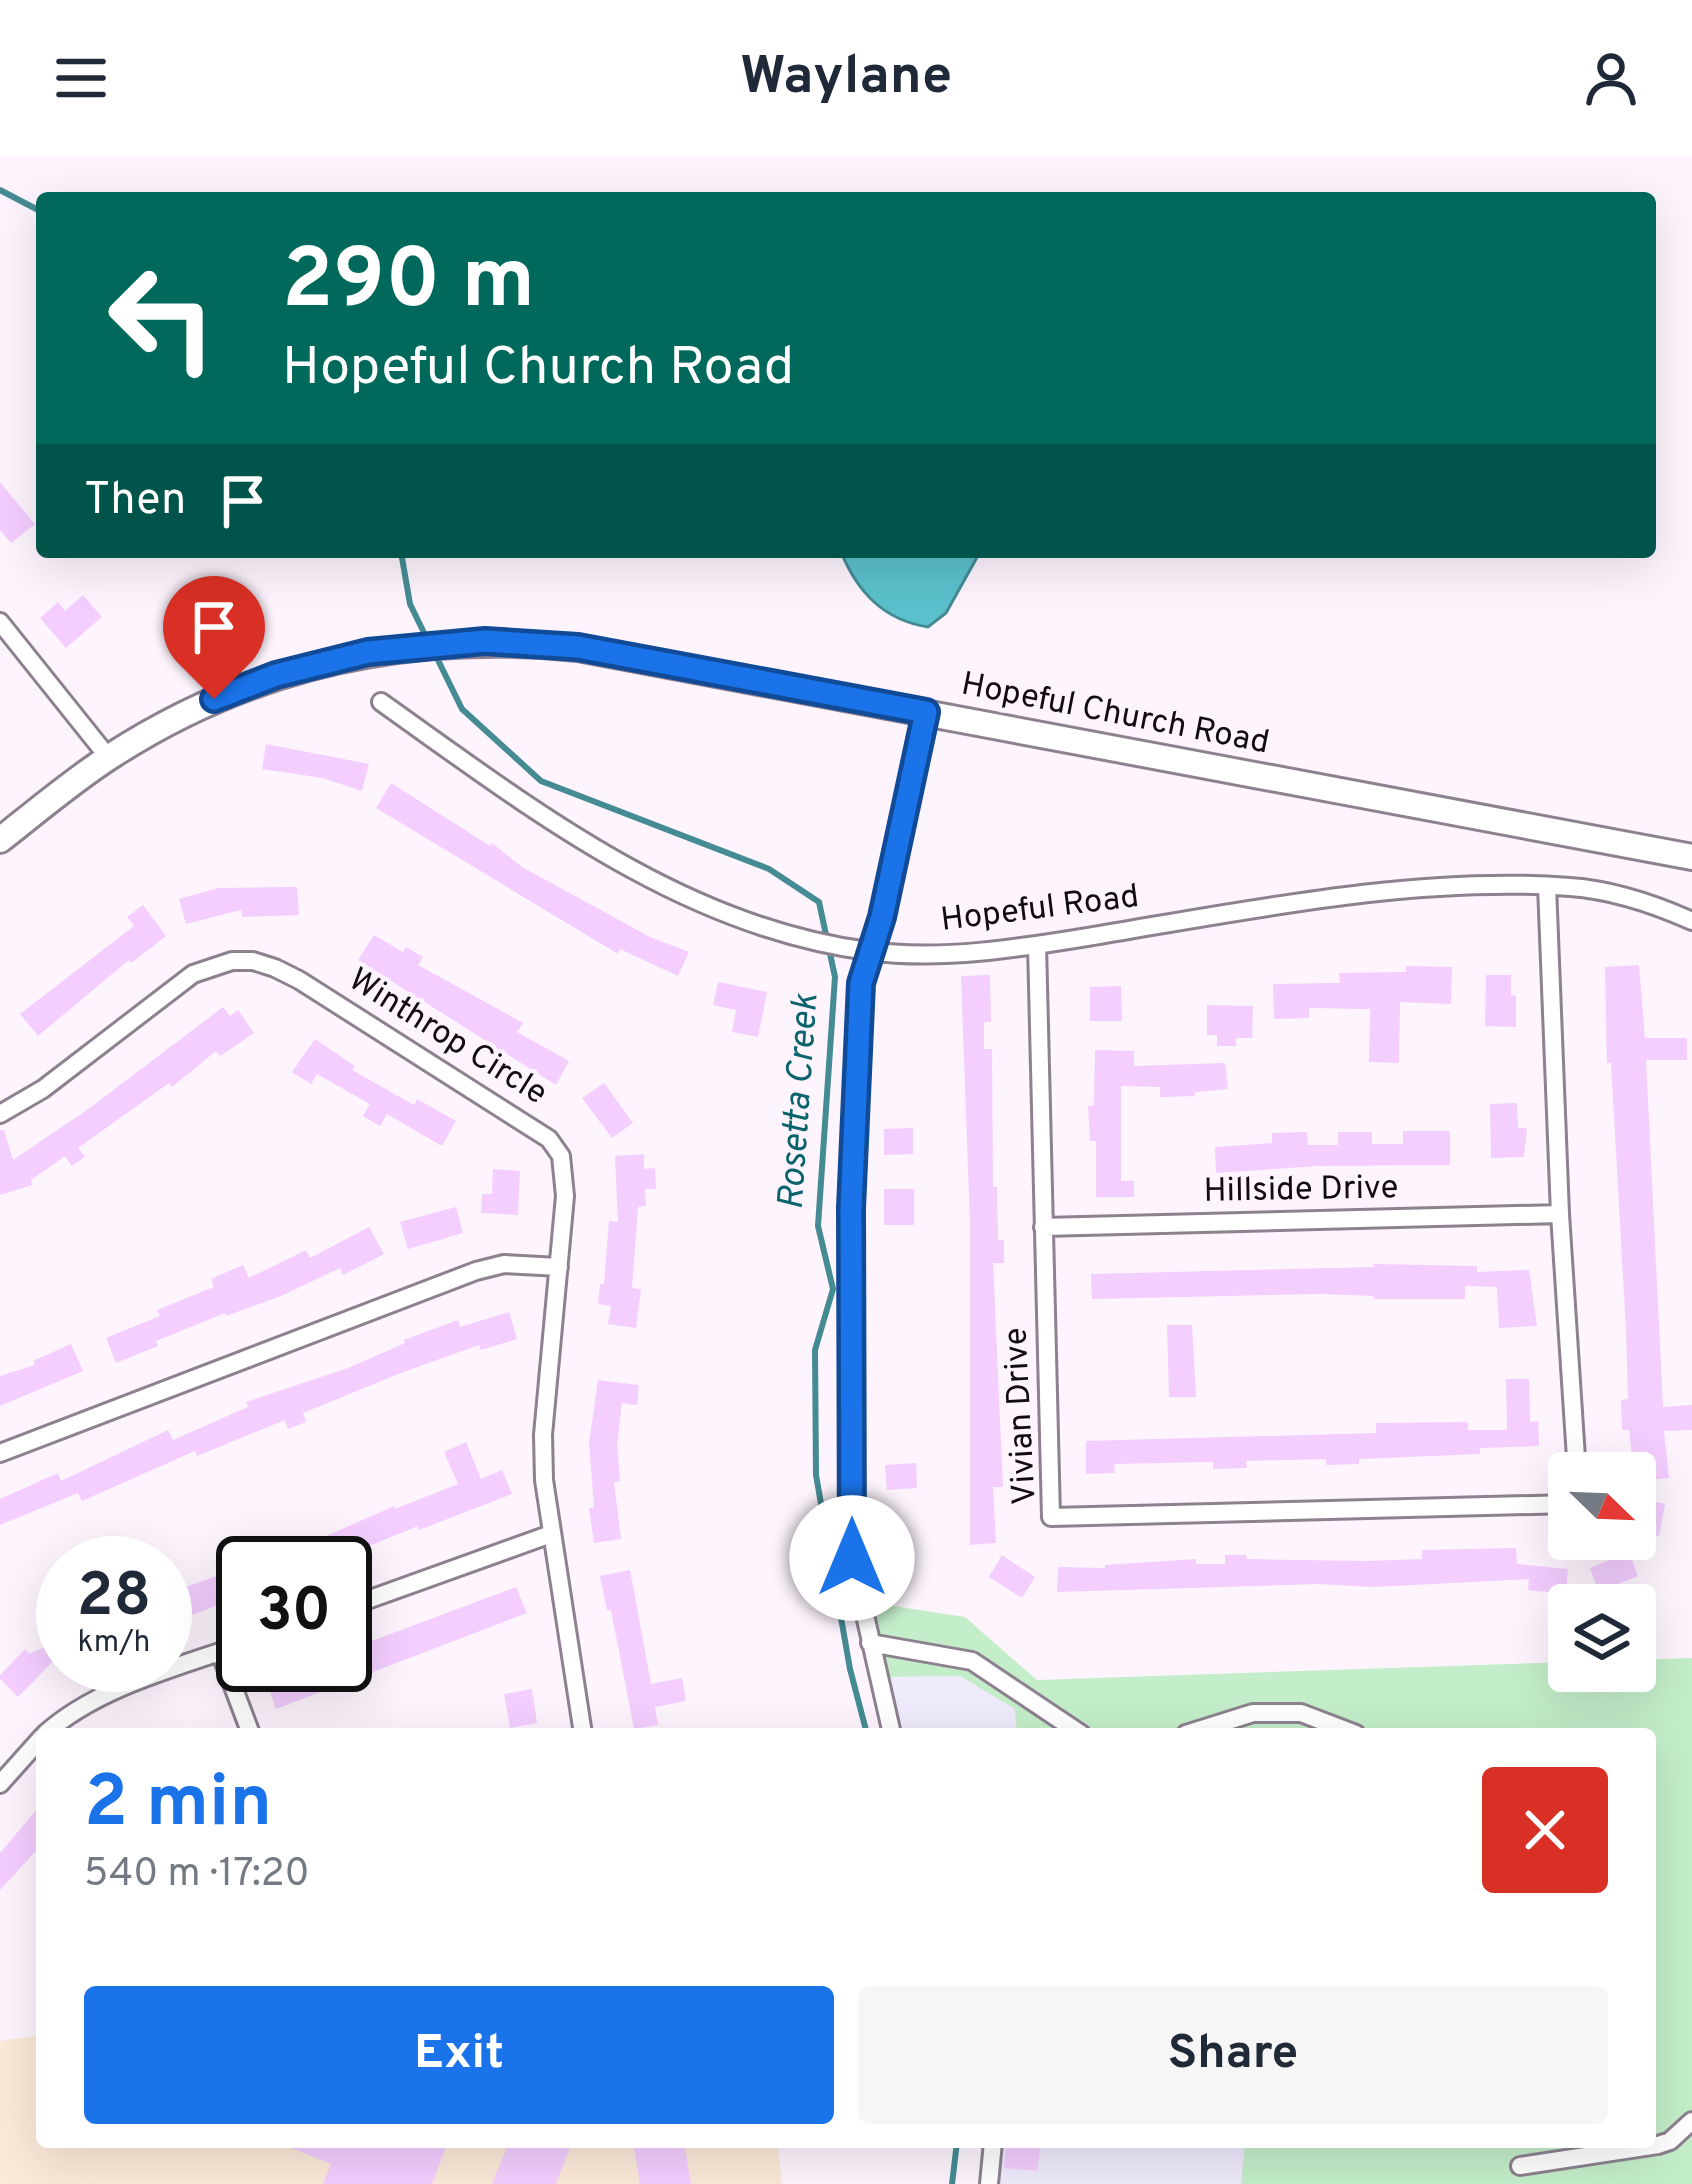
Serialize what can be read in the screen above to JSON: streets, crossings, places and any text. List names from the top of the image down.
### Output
{
  "streets": {
    "main road": ["Hopeful Church Road"],
    "street": [
      "Hopeful Road",
      "Winthrop Circle",
      "Hillside Drive",
      "Vivian Drive"
    ]
  },
  "crossings": [
    ["Hopeful Road", "Vivian Drive"],
    ["Hillside Drive", "Vivian Drive"]
  ],
  "water": ["Rosetta Creek"],
  "north": "bottom right",
  "page": {
    "header": "Waylane",
    "turn": ["290 m", "Hopeful Church Road"],
    "then": "Then",
    "speed": "28 km/h",
    "limit": "30",
    "heading": ["2 min", "540 m · 17:20"],
    "buttons": ["Exit", "Share"]
  }
}
